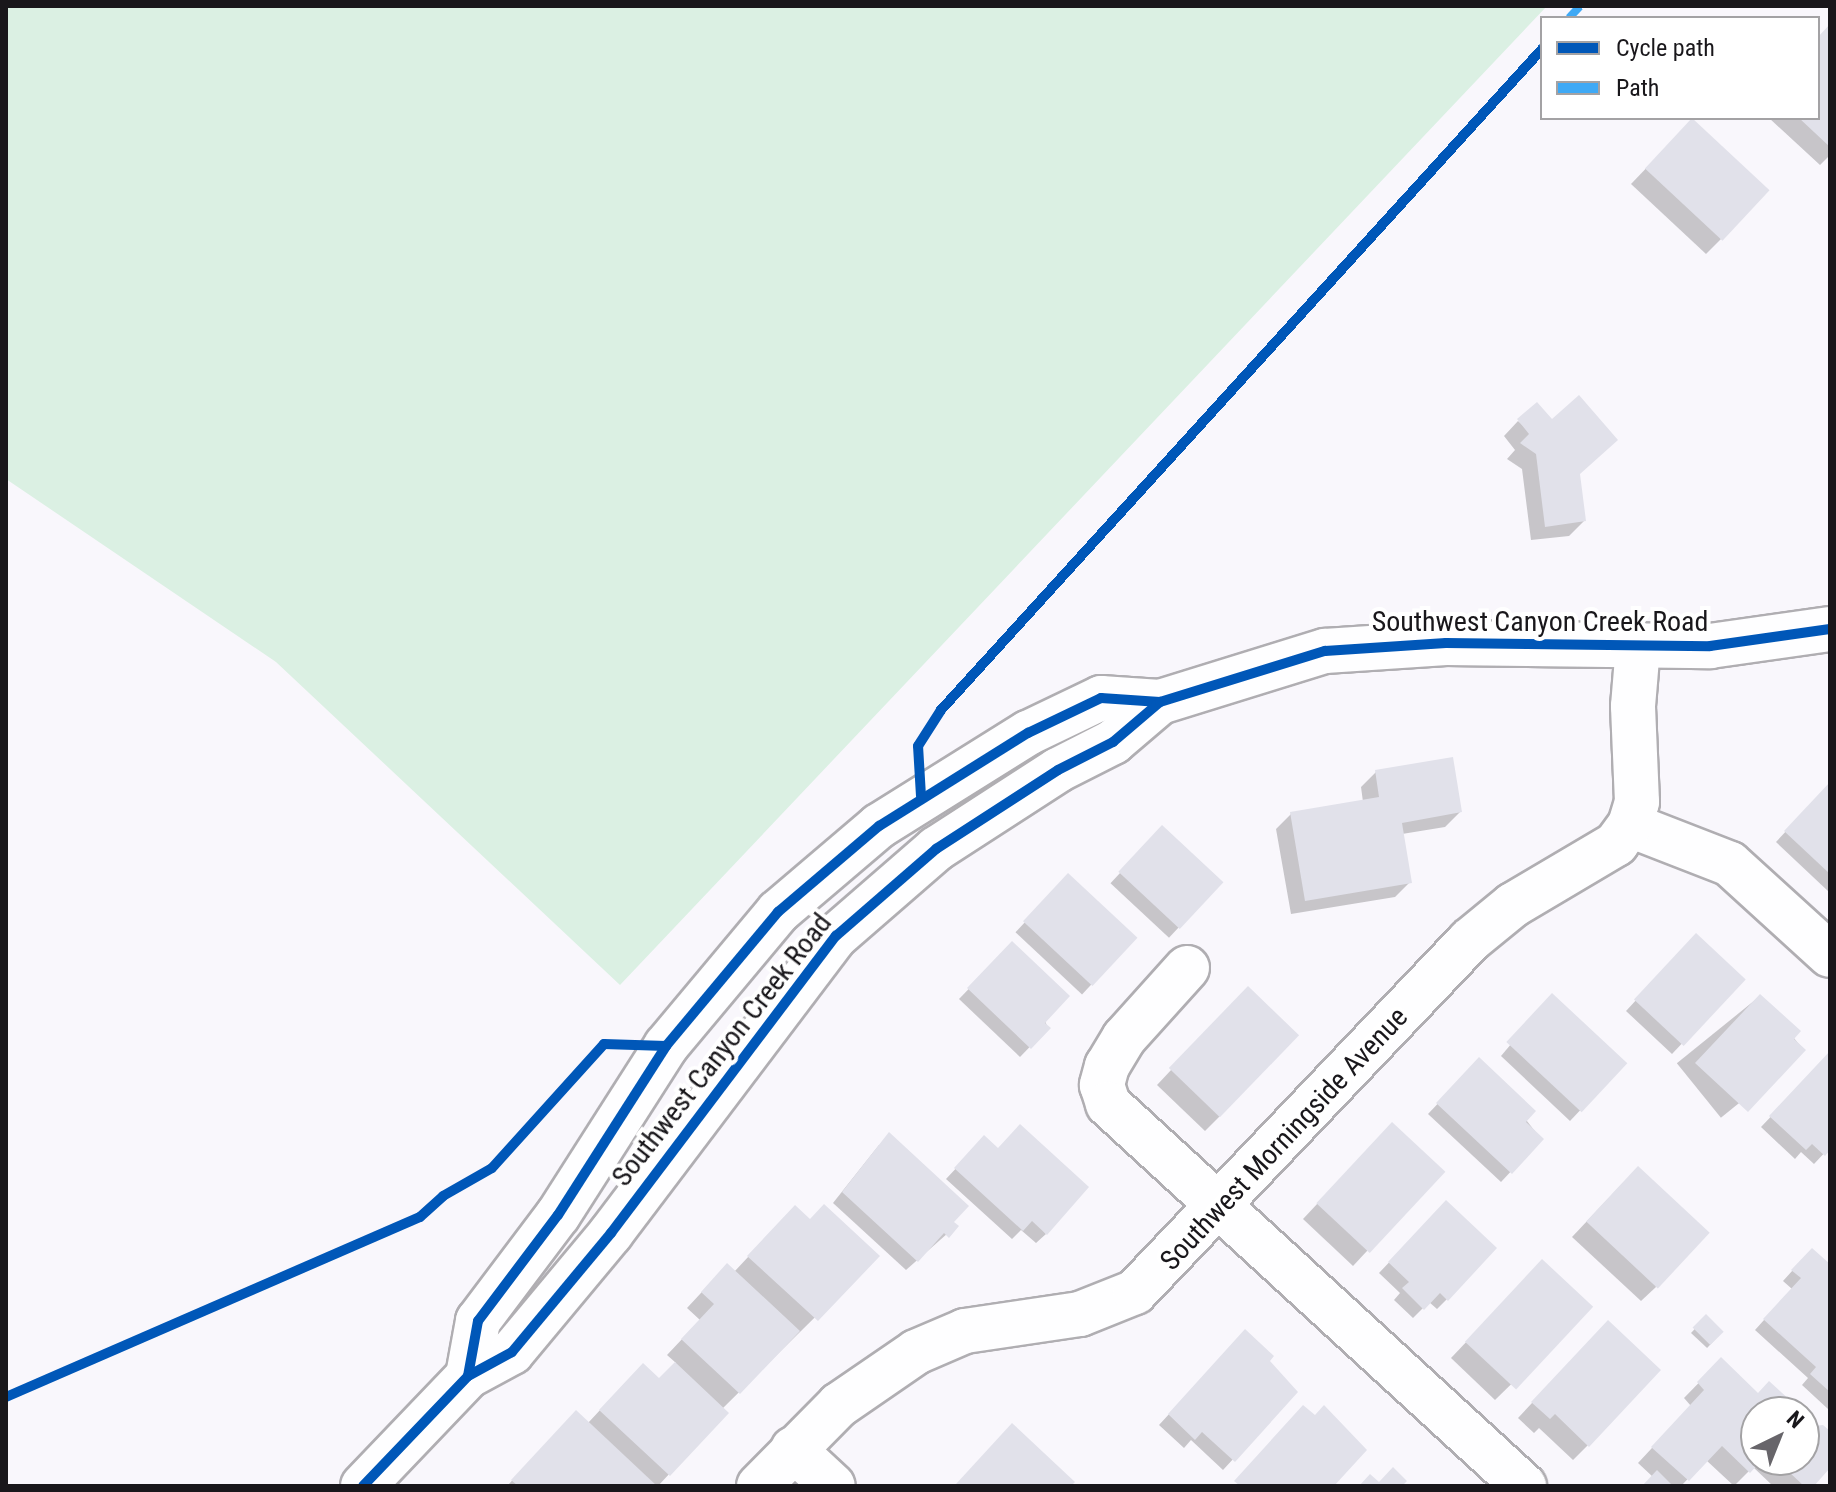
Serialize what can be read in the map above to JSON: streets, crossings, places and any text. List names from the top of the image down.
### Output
{
  "streets": {
    "main road": ["Southwest Canyon Creek Road", "Southwest Morningside Avenue"]
  },
  "legend": ["Cycle path", "Path"],
  "north": "top right"
}
